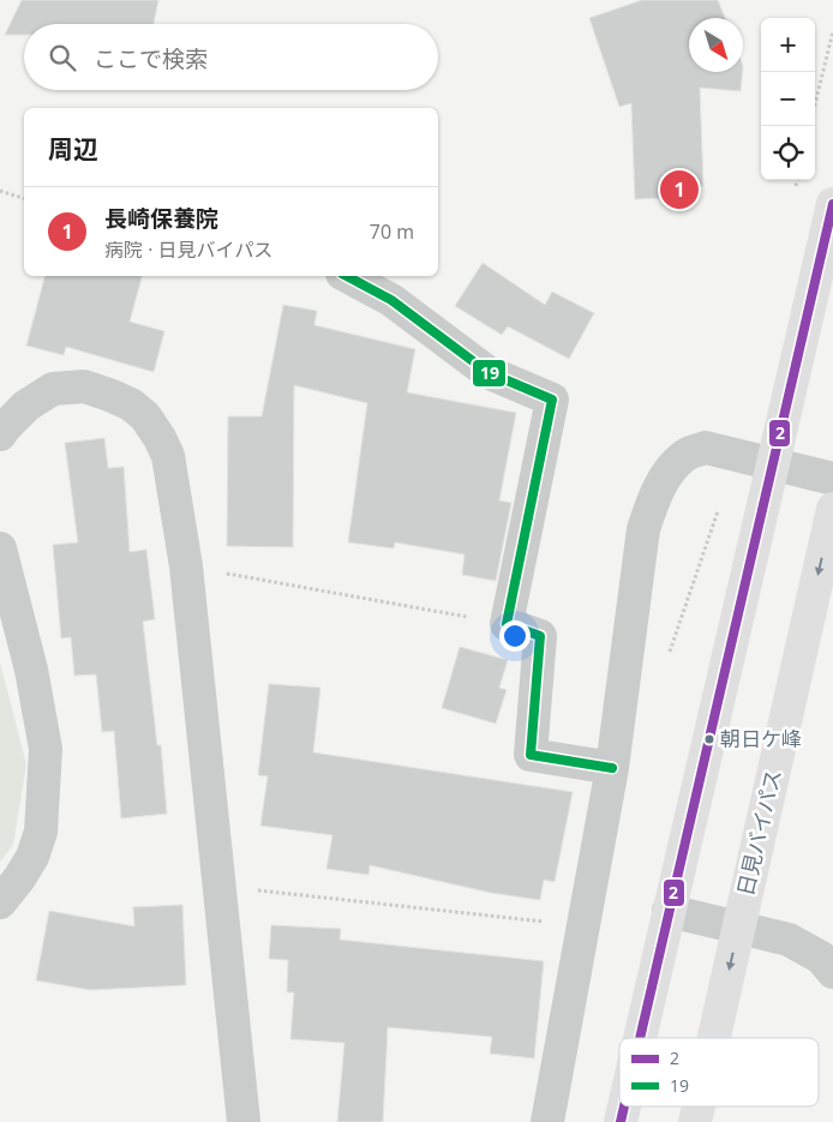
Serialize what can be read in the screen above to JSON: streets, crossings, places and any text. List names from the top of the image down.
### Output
{
  "streets": {
    "highway": ["日見バイパス"]
  },
  "places": ["朝日ケ峰"],
  "lines": ["transit line 2", "transit line 19"],
  "legend": ["2", "19"],
  "north": "bottom right",
  "page": {
    "map_buttons": ["+", "−"],
    "search": "ここで検索",
    "heading": "周辺",
    "pins": "1",
    "list": [
      {
        "mark": "1",
        "name": "長崎保養院",
        "note": "病院 · 日見バイパス",
        "value": "70 m"
      }
    ]
  }
}
